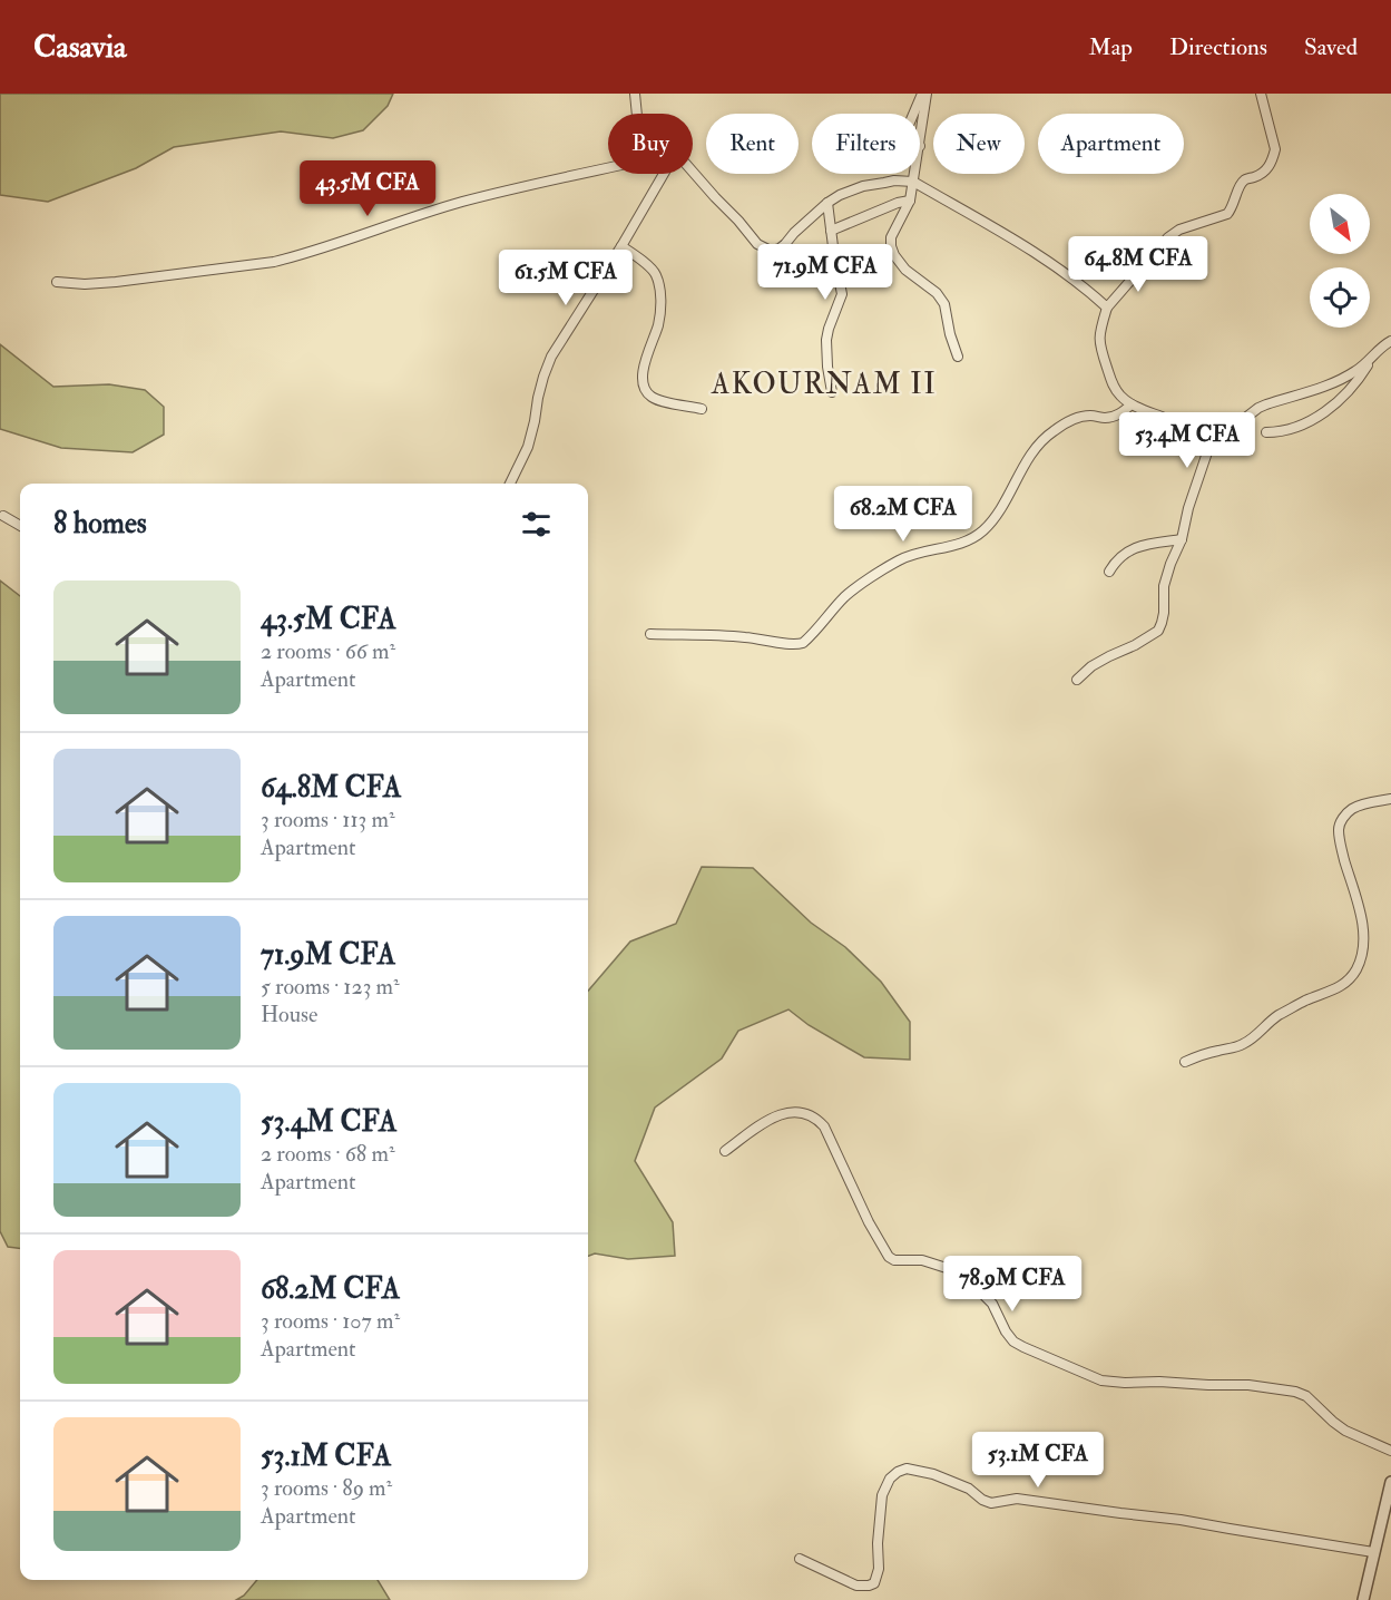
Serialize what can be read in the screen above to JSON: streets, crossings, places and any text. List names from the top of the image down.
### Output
{
  "districts": ["AKOURNAM II"],
  "north": "bottom right",
  "page": {
    "header": "Casavia",
    "nav": ["Map", "Directions", "Saved"],
    "chip": [
      "Buy",
      "Rent",
      "Filters",
      "New",
      "Apartment"
    ],
    "price": [
      "43.5M CFA",
      "64.8M CFA",
      "71.9M CFA",
      "61.5M CFA",
      "53.4M CFA",
      "68.2M CFA",
      "78.9M CFA",
      "53.1M CFA"
    ],
    "heading": "8 homes",
    "list": [
      {
        "name": "43.5M CFA",
        "note": "2 rooms · 66 m² · Apartment"
      },
      {
        "name": "64.8M CFA",
        "note": "3 rooms · 113 m² · Apartment"
      },
      {
        "name": "71.9M CFA",
        "note": "5 rooms · 123 m² · House"
      },
      {
        "name": "53.4M CFA",
        "note": "2 rooms · 68 m² · Apartment"
      },
      {
        "name": "68.2M CFA",
        "note": "3 rooms · 107 m² · Apartment"
      },
      {
        "name": "53.1M CFA",
        "note": "3 rooms · 89 m² · Apartment"
      }
    ]
  }
}
